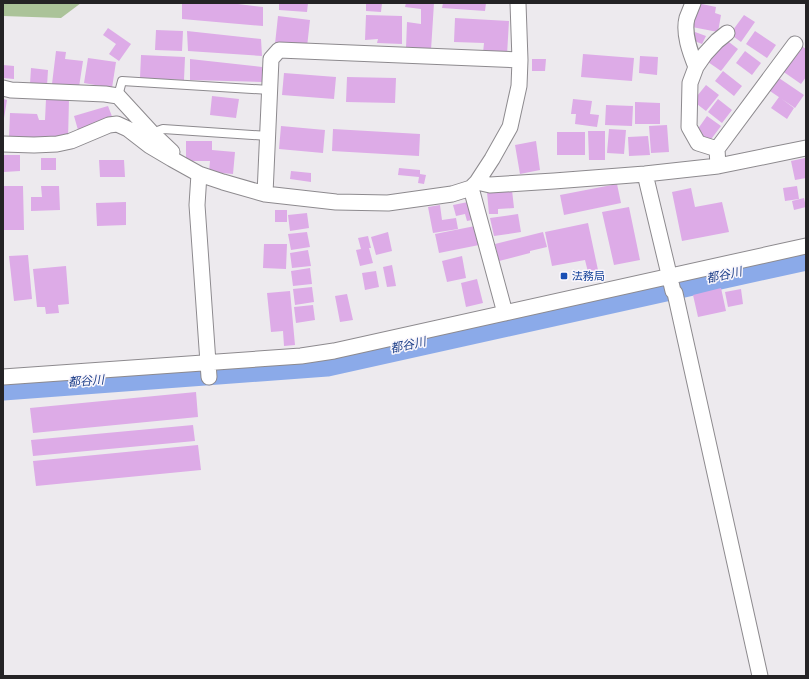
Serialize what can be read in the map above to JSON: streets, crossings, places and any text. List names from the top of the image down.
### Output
{
  "water": ["都谷川"],
  "places": {
    "transit": ["法務局"]
  }
}
